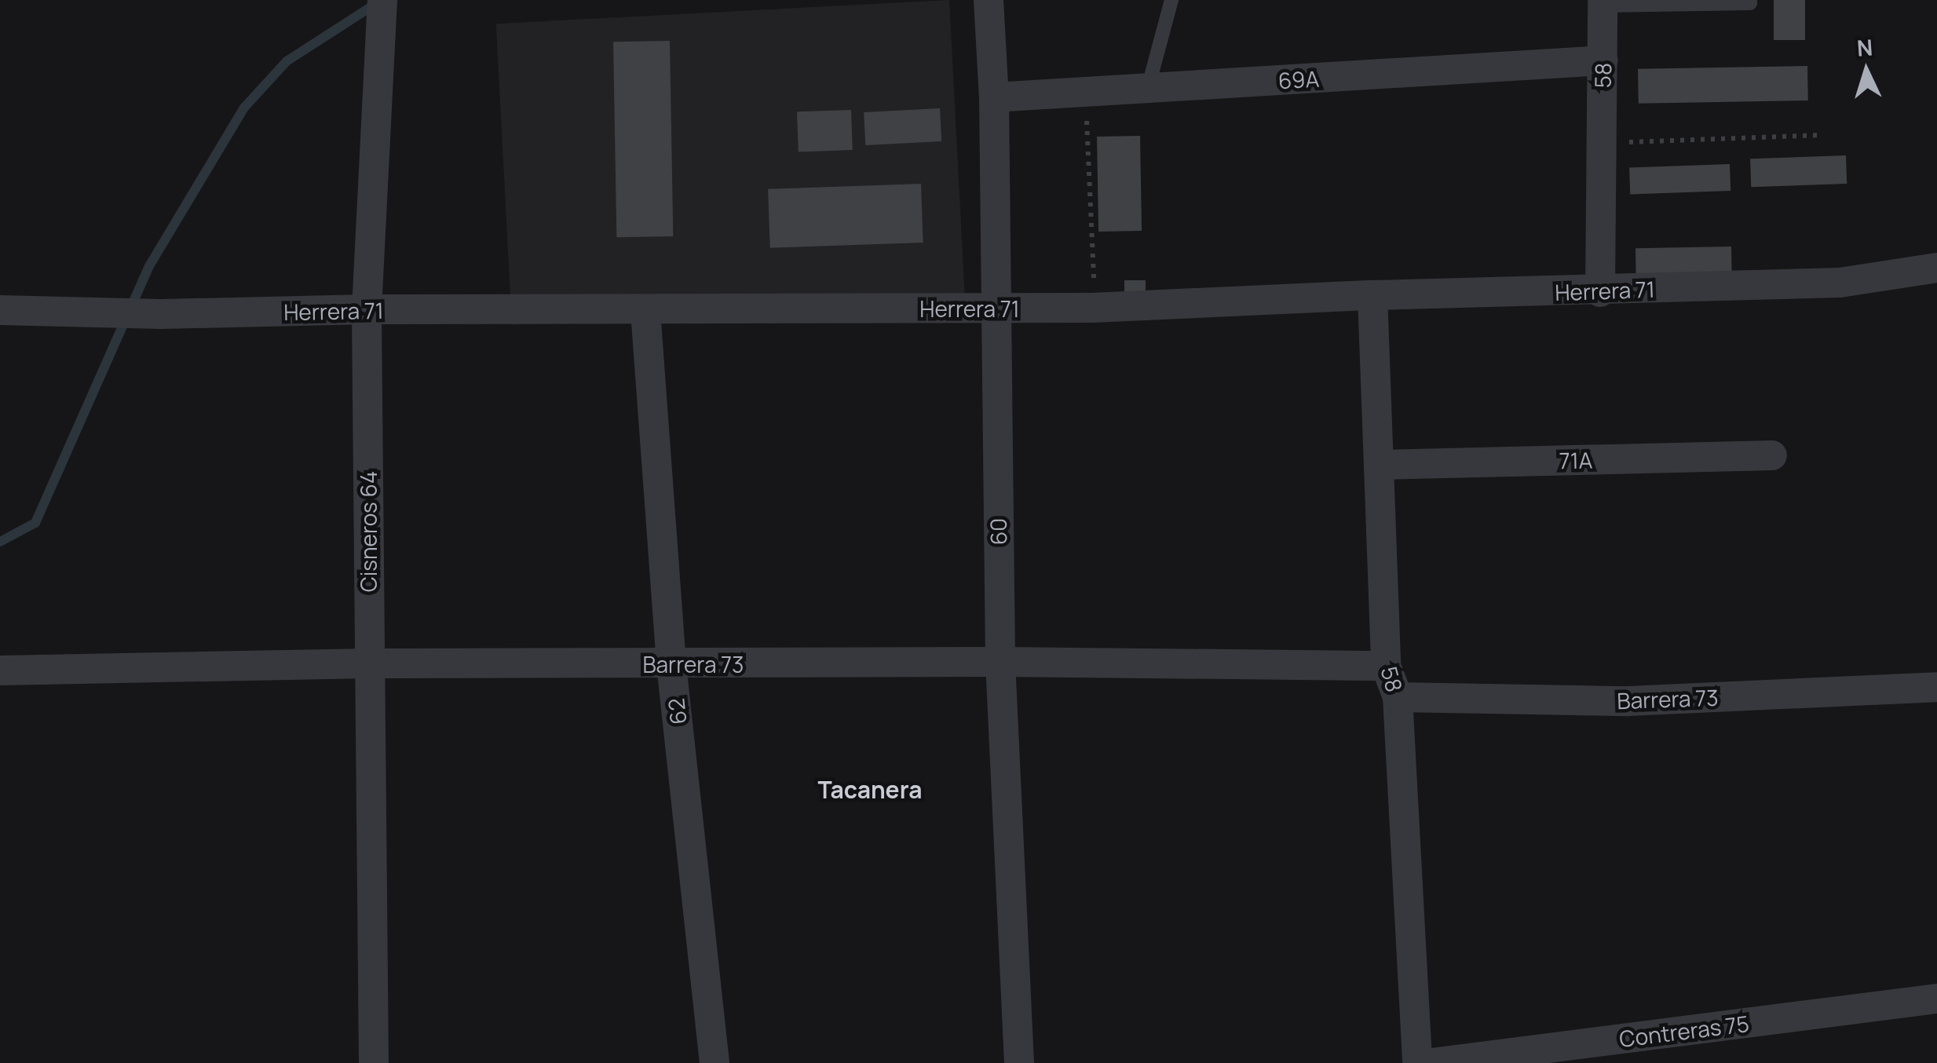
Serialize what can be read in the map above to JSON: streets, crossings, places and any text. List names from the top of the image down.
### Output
{
  "streets": {
    "street": [
      "58",
      "69A",
      "Herrera 71",
      "71A",
      "Cisneros 64",
      "60",
      "Barrera 73",
      "62",
      "Contreras 75"
    ]
  },
  "crossings": [
    ["58", "69A"],
    ["58", "Herrera 71"],
    ["58", "71A"],
    ["58", "Barrera 73"],
    ["69A", "60"],
    ["Herrera 71", "Cisneros 64"],
    ["Herrera 71", "60"],
    ["Herrera 71", "62"],
    ["Cisneros 64", "Barrera 73"],
    ["60", "Barrera 73"],
    ["Barrera 73", "62"]
  ],
  "districts": ["Tacanera"],
  "north": "top"
}
